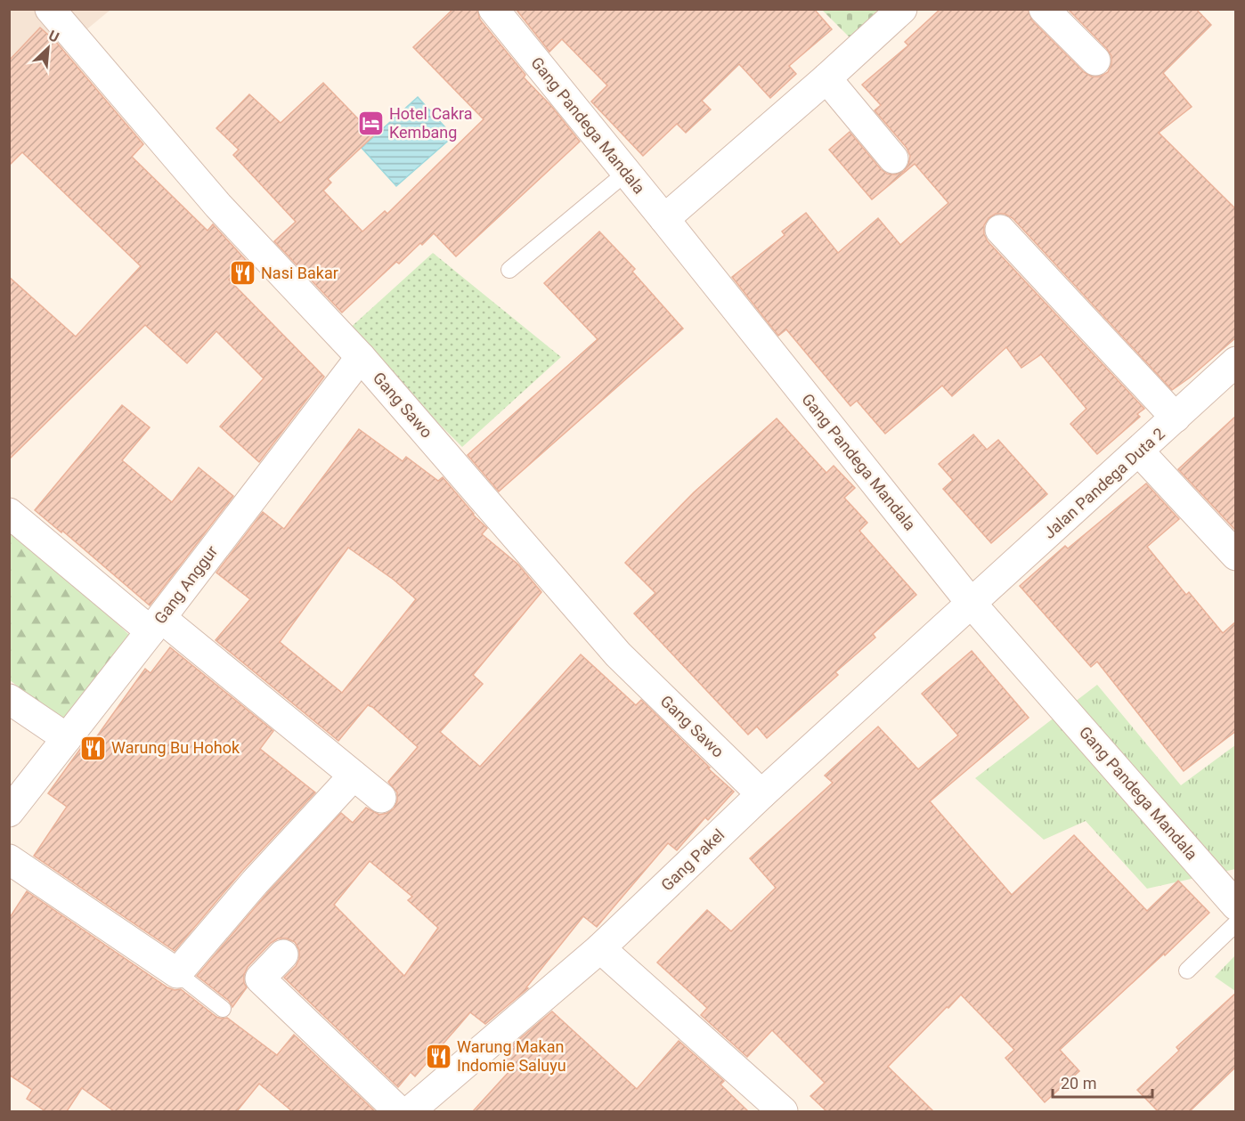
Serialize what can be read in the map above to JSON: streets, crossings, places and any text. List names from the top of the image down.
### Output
{
  "streets": {
    "street": [
      "Gang Pandega Mandala",
      "Gang Sawo",
      "Jalan Pandega Duta 2",
      "Gang Anggur",
      "Gang Pakel"
    ]
  },
  "crossings": [
    ["Gang Pandega Mandala", "Jalan Pandega Duta 2"],
    ["Gang Pandega Mandala", "Gang Pakel"],
    ["Gang Sawo", "Gang Anggur"],
    ["Gang Sawo", "Gang Pakel"],
    ["Jalan Pandega Duta 2", "Gang Pakel"]
  ],
  "places": {
    "hotel": ["Hotel Cakra Kembang"],
    "restaurant": ["Nasi Bakar", "Warung Bu Hohok", "Warung Makan Indomie Saluyu"]
  },
  "scale_bar": "20 m",
  "north": "top right"
}
